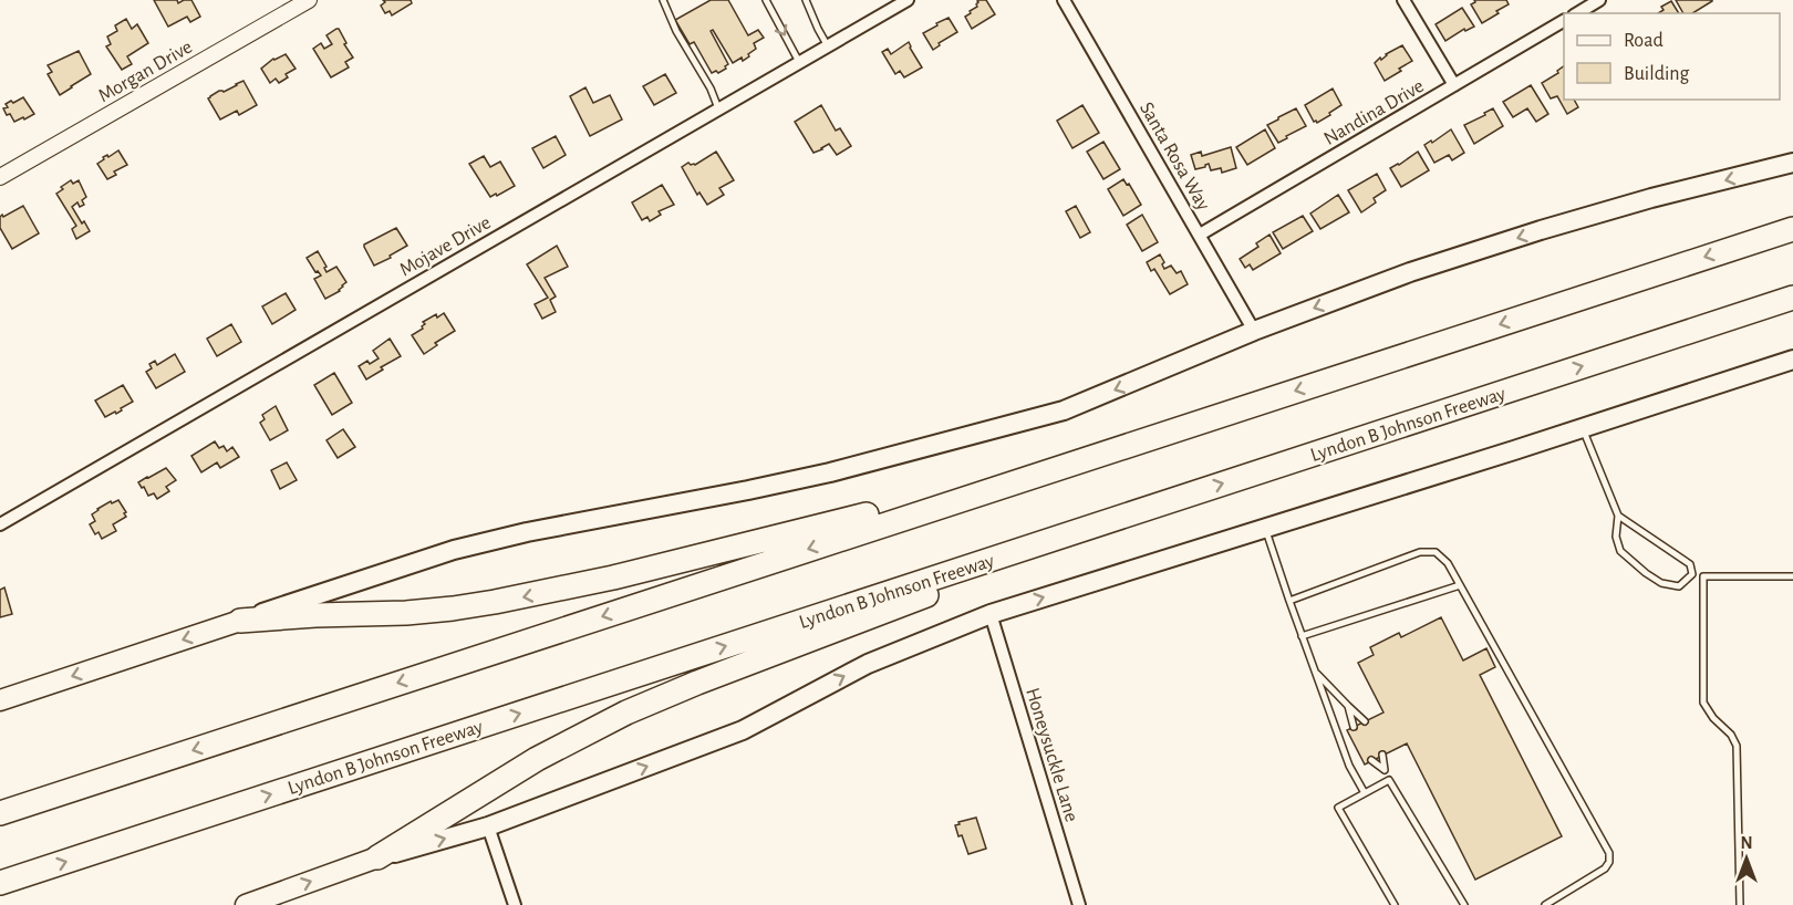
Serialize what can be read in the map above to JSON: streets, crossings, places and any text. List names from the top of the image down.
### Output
{
  "streets": {
    "highway": ["Lyndon B Johnson Freeway"],
    "street": [
      "Morgan Drive",
      "Nandina Drive",
      "Santa Rosa Way",
      "Mojave Drive",
      "Honeysuckle Lane"
    ]
  },
  "crossings": [
    ["Nandina Drive", "Santa Rosa Way"]
  ],
  "legend": ["Road", "Building"],
  "north": "top"
}
